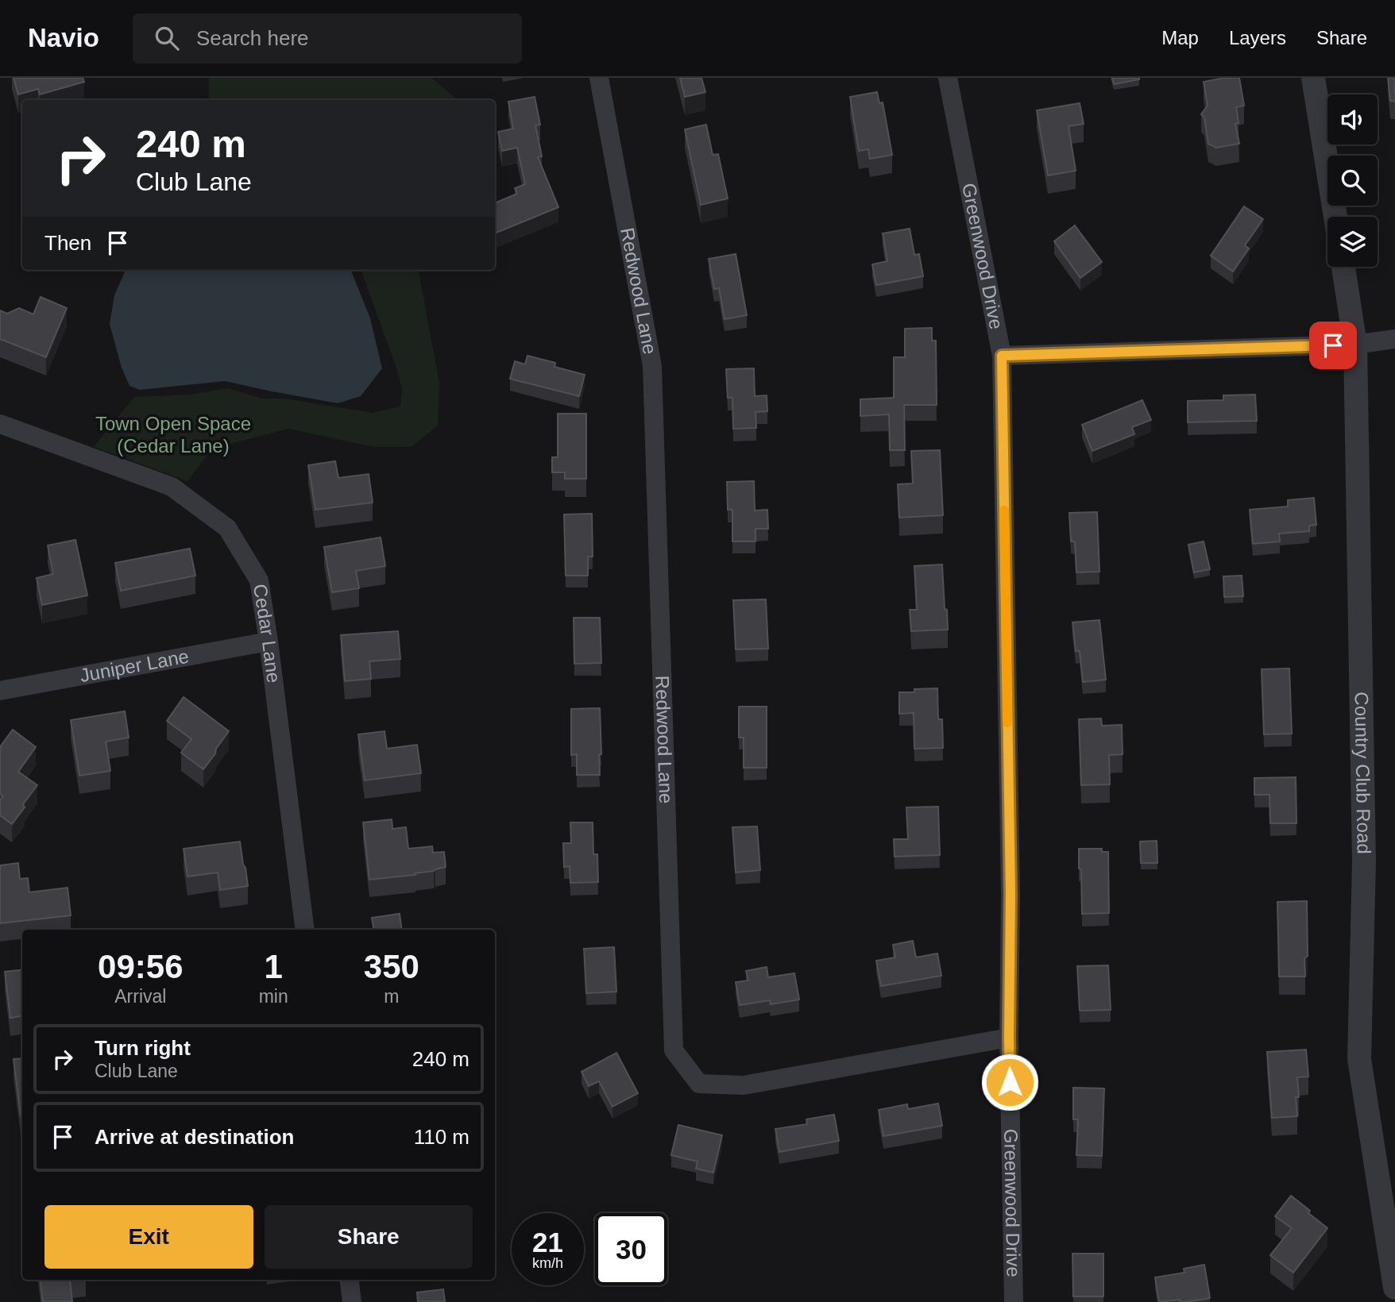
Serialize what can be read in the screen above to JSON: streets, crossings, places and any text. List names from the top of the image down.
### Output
{
  "streets": {
    "street": [
      "Greenwood Drive",
      "Redwood Lane",
      "Cedar Lane",
      "Juniper Lane",
      "Country Club Road"
    ]
  },
  "crossings": [
    ["Greenwood Drive", "Redwood Lane"],
    ["Cedar Lane", "Juniper Lane"]
  ],
  "parks": ["Town Open Space (Cedar Lane)"],
  "page": {
    "header": "Navio",
    "search": "Search here",
    "nav": ["Map", "Layers", "Share"],
    "turn": ["240 m", "Club Lane"],
    "then": "Then",
    "eta": [
      "09:56",
      "Arrival",
      "1",
      "min",
      "350",
      "m"
    ],
    "list": [
      {
        "name": "Turn right",
        "note": "Club Lane",
        "value": "240 m"
      },
      {
        "name": "Arrive at destination",
        "value": "110 m"
      }
    ],
    "buttons": ["Exit", "Share"],
    "speed": "21 km/h",
    "limit": "30"
  }
}
